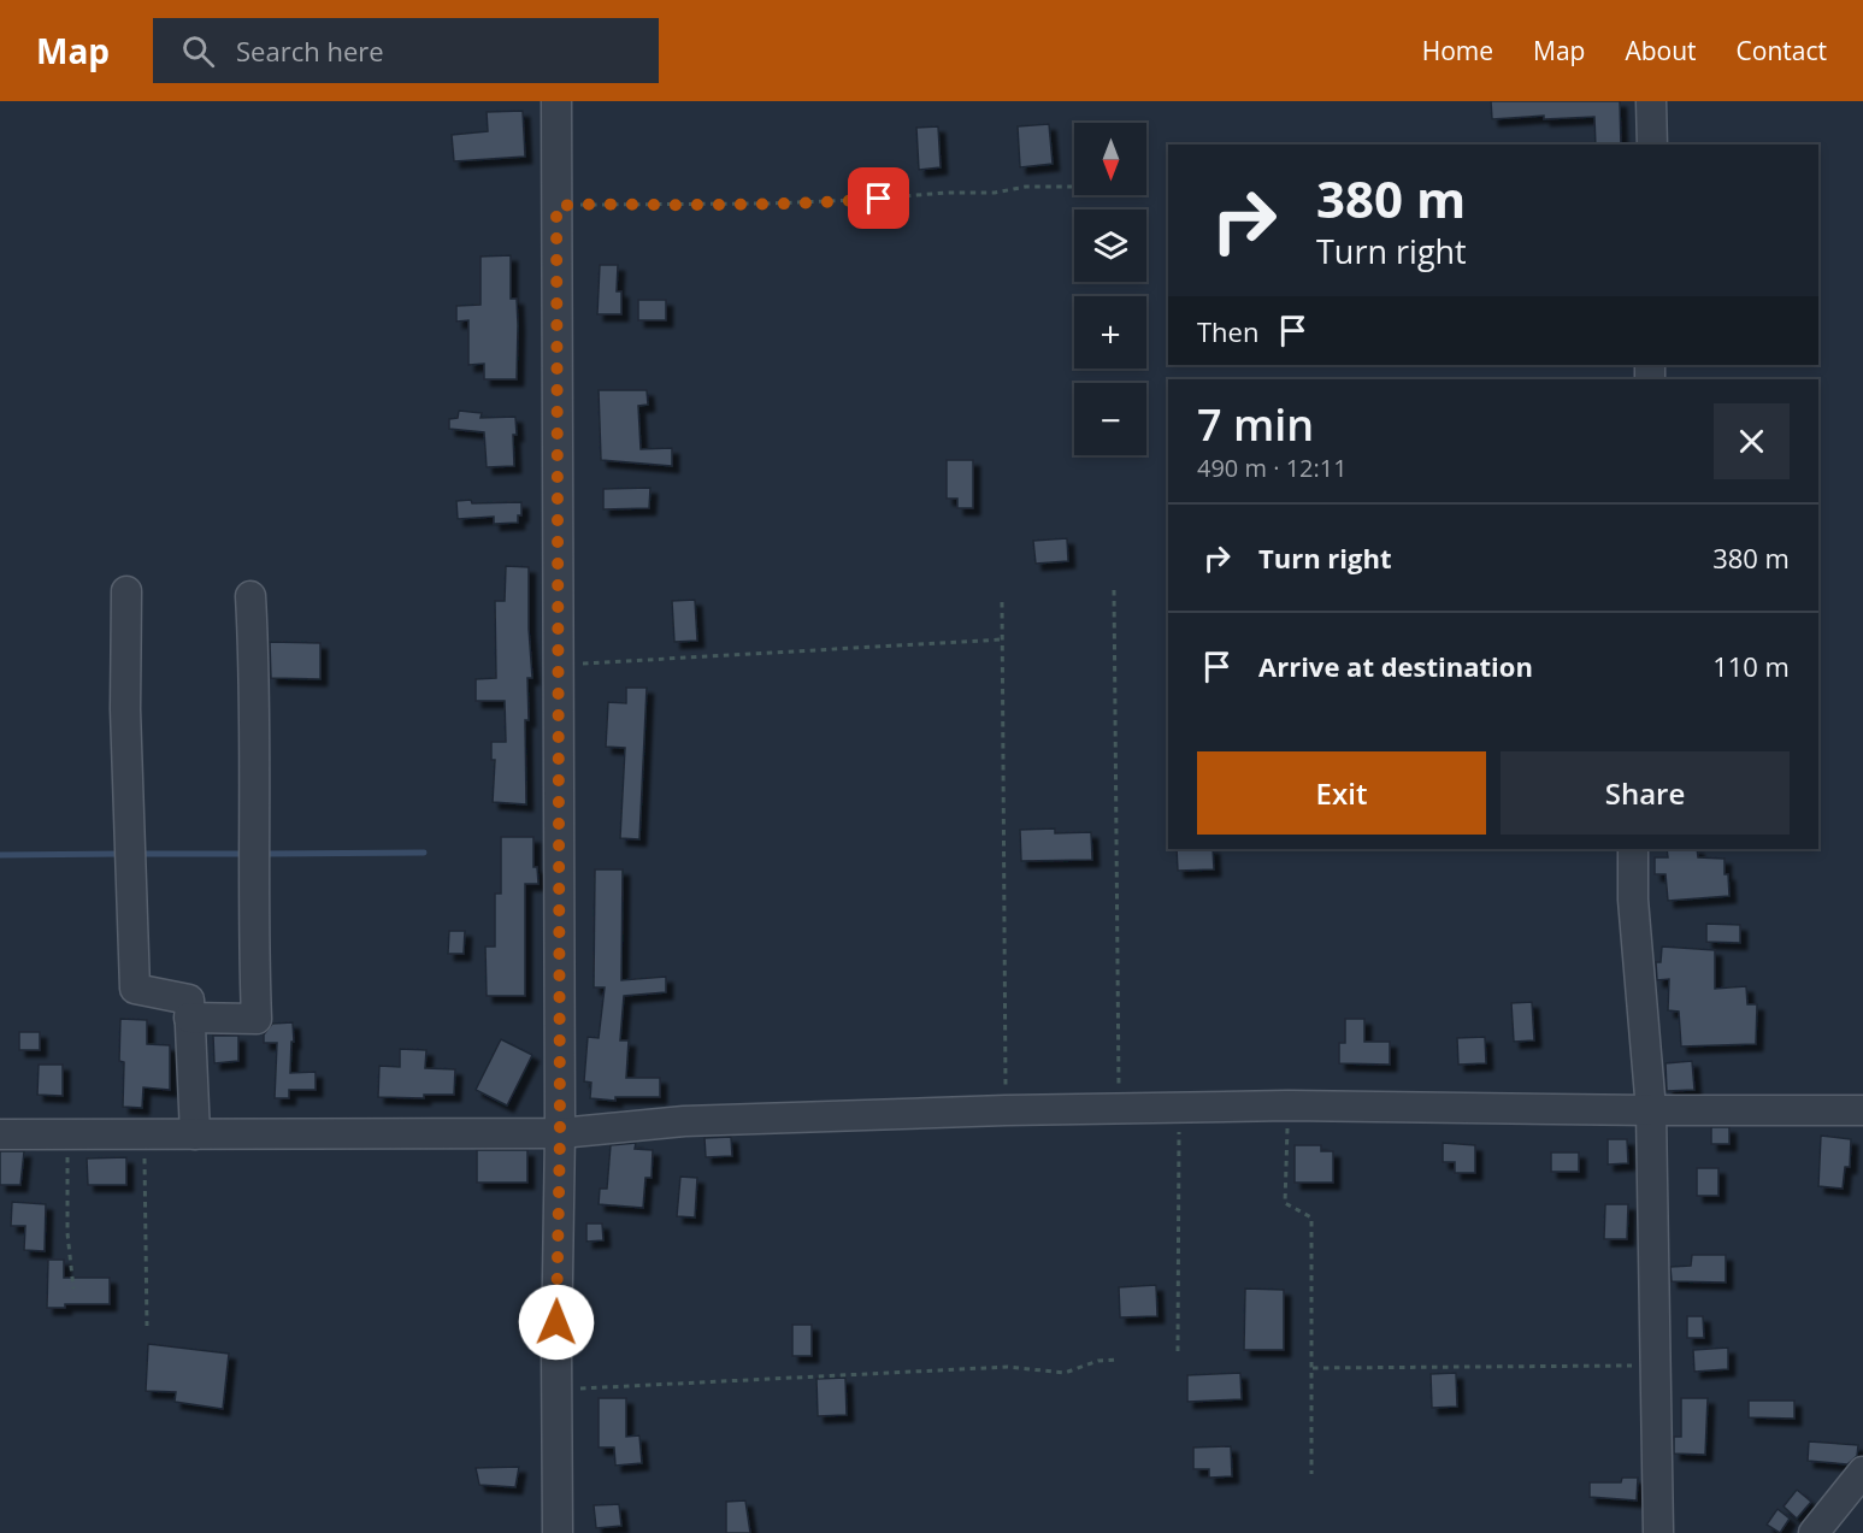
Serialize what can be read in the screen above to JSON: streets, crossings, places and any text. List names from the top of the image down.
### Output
{
  "north": "bottom",
  "page": {
    "header": "Map",
    "search": "Search here",
    "nav": [
      "Home",
      "Map",
      "About",
      "Contact"
    ],
    "map_buttons": ["+", "−"],
    "turn": ["380 m", "Turn right"],
    "then": "Then",
    "heading": ["7 min", "490 m · 12:11"],
    "list": [
      {
        "name": "Turn right",
        "value": "380 m"
      },
      {
        "name": "Arrive at destination",
        "value": "110 m"
      }
    ],
    "buttons": ["Exit", "Share"]
  }
}
